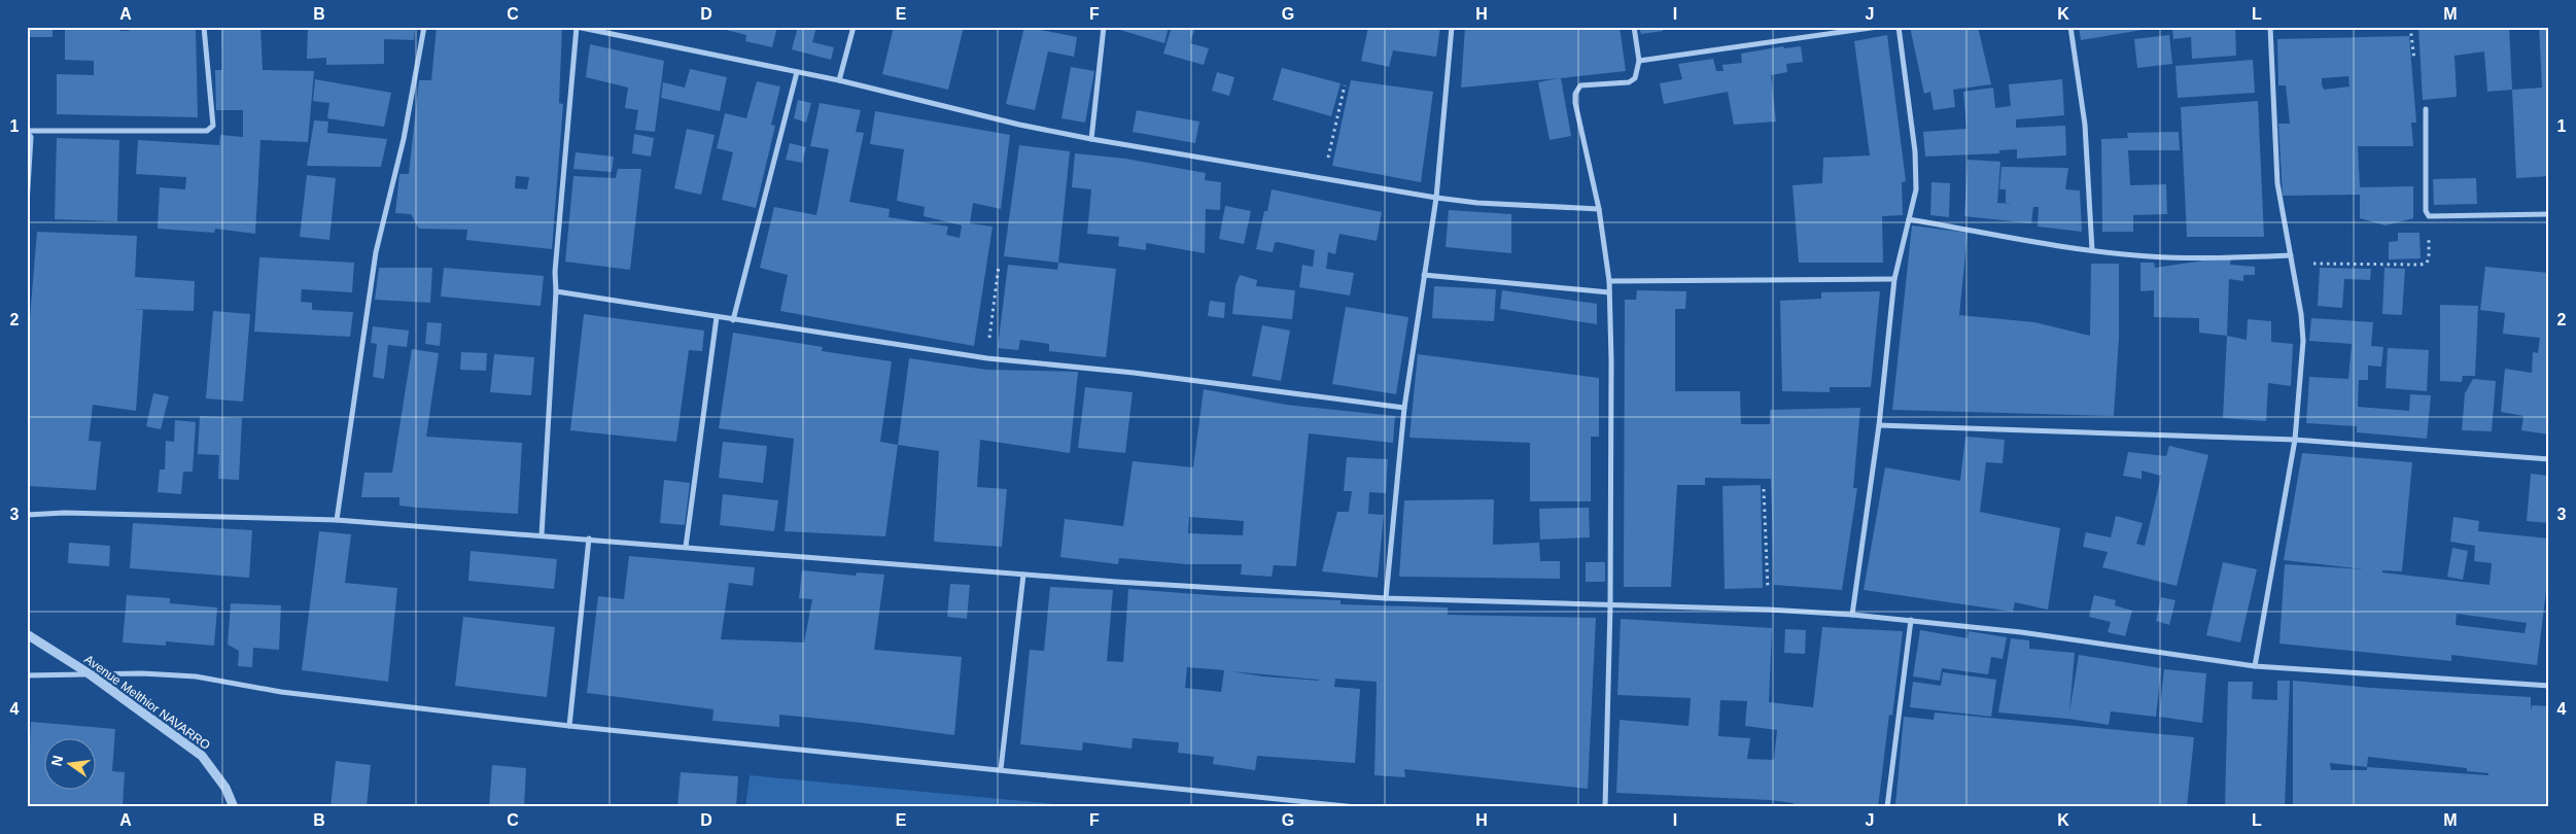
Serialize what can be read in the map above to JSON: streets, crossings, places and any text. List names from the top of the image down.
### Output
{
  "streets": {
    "street": ["Avenue Melthior NAVARRO"]
  },
  "north": "left",
  "grid": {
    "columns": [
      "A",
      "B",
      "C",
      "D",
      "E",
      "F",
      "G",
      "H",
      "I",
      "J",
      "K",
      "L",
      "M"
    ],
    "rows": [
      "1",
      "2",
      "3",
      "4"
    ]
  }
}
